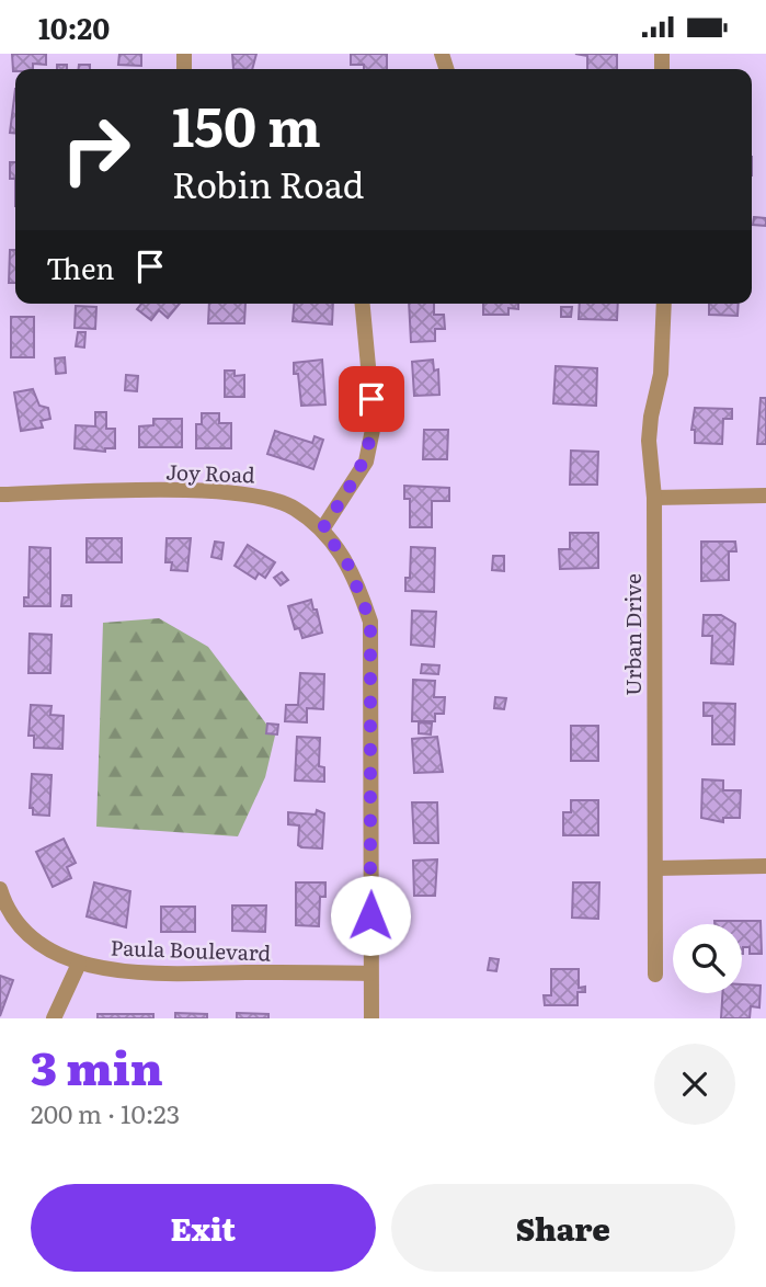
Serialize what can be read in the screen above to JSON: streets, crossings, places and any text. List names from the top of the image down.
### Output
{
  "streets": {
    "street": ["Joy Road", "Urban Drive", "Paula Boulevard"]
  },
  "crossings": [
    ["Joy Road", "Paula Boulevard"]
  ],
  "page": {
    "status": "10:20",
    "turn": ["150 m", "Robin Road"],
    "then": "Then",
    "heading": ["3 min", "200 m · 10:23"],
    "buttons": ["Exit", "Share"]
  }
}
